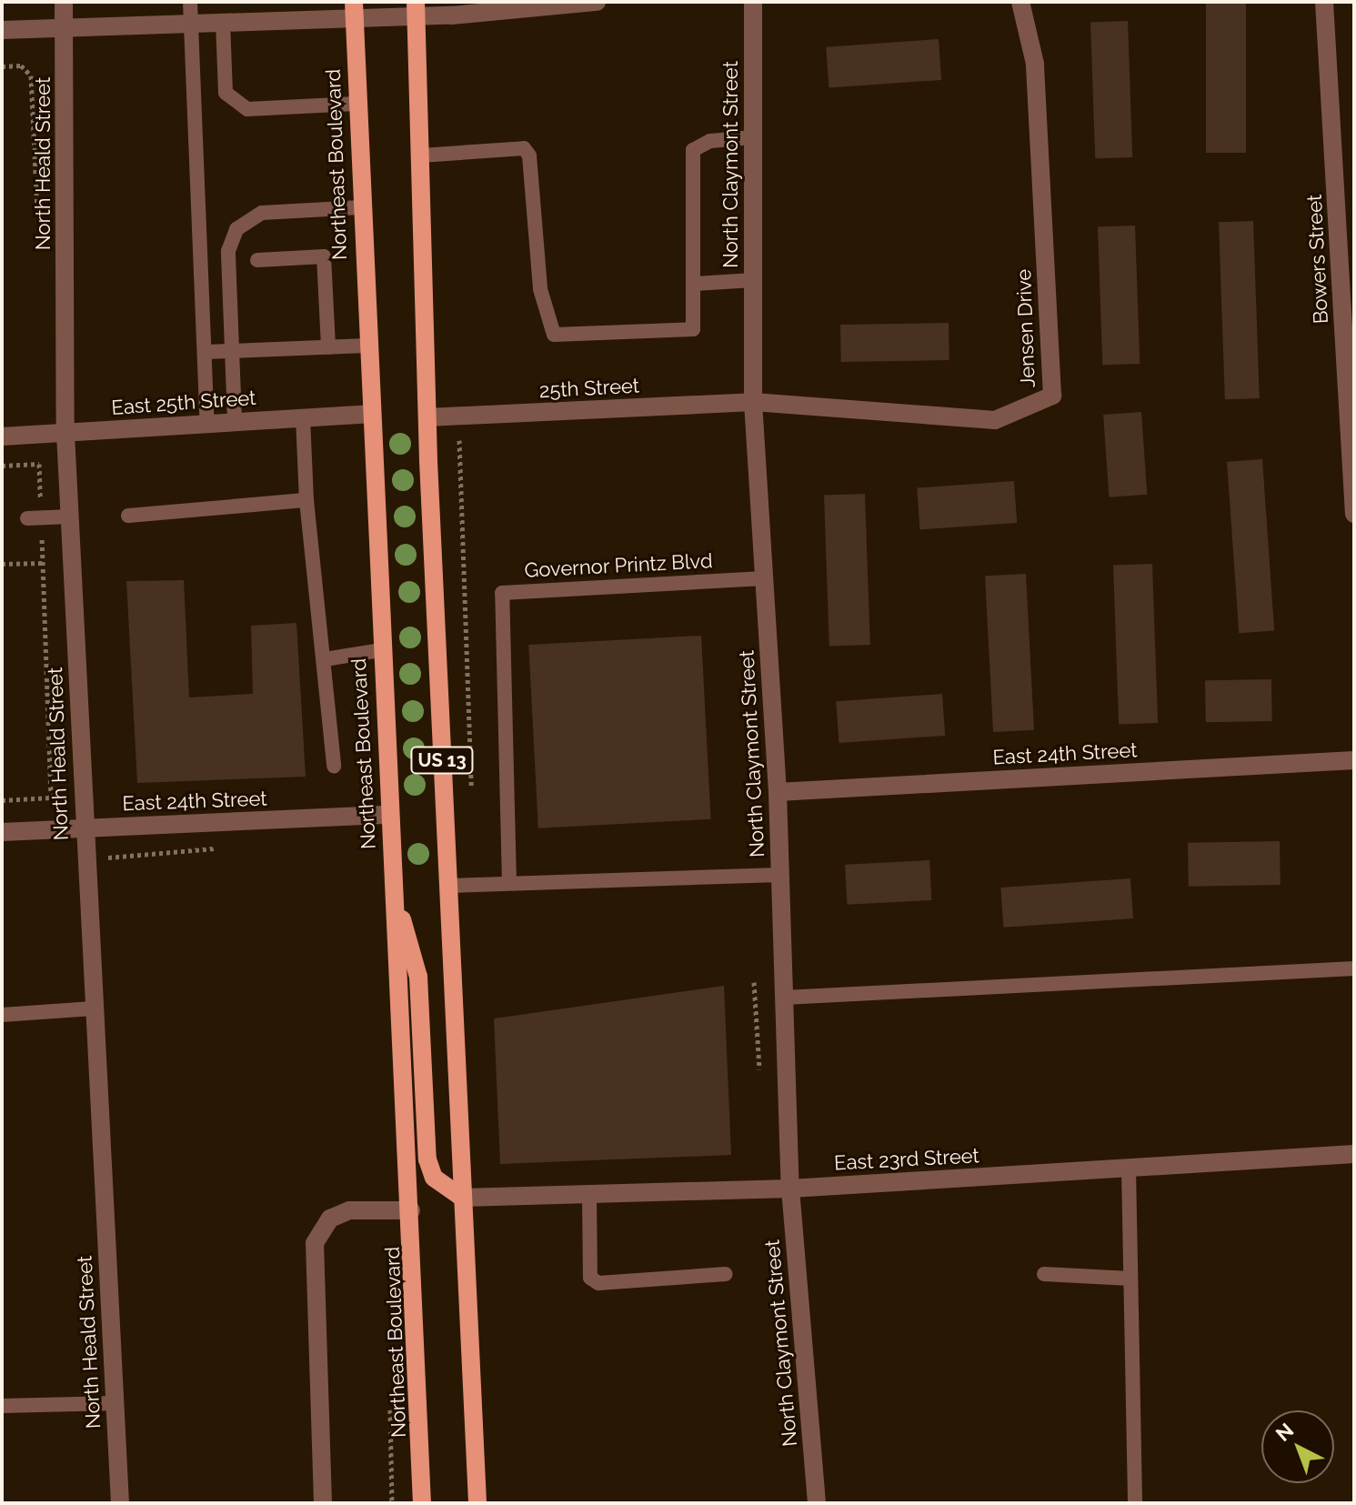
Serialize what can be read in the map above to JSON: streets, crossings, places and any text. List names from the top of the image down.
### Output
{
  "streets": {
    "main road": ["Northeast Boulevard", "US 13"],
    "street": [
      "North Heald Street",
      "North Claymont Street",
      "Bowers Street",
      "Jensen Drive",
      "25th Street",
      "East 25th Street",
      "East 24th Street",
      "East 23rd Street"
    ],
    "lane": ["Governor Printz Blvd"]
  },
  "crossings": [
    ["North Heald Street", "East 25th Street"],
    ["North Heald Street", "East 24th Street"],
    ["Northeast Boulevard", "East 25th Street"],
    ["Northeast Boulevard", "East 24th Street"],
    ["North Claymont Street", "Jensen Drive"],
    ["North Claymont Street", "25th Street"],
    ["North Claymont Street", "Governor Printz Blvd"],
    ["North Claymont Street", "East 24th Street"],
    ["North Claymont Street", "East 23rd Street"],
    ["Jensen Drive", "25th Street"],
    ["25th Street", "US 13"],
    ["US 13", "East 23rd Street"]
  ],
  "north": "top left"
}
